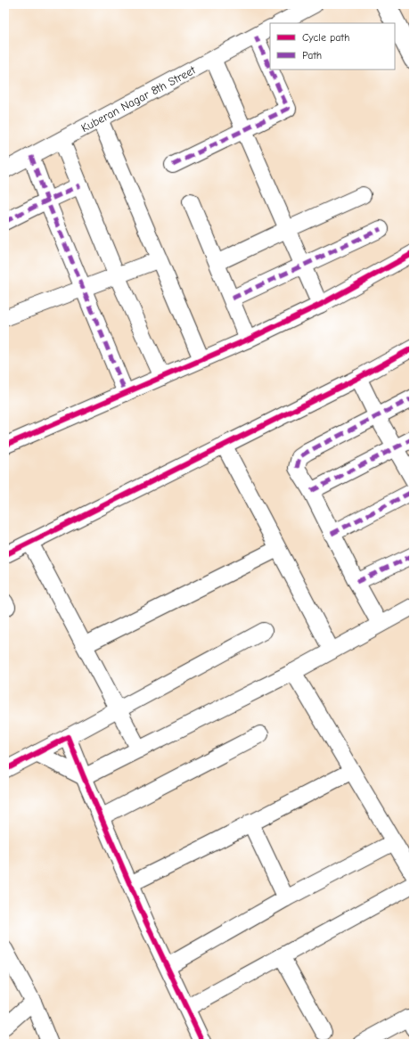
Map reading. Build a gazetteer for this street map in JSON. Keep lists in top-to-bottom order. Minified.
{"streets":{"street":["Kuberan Nagar 8th Street"]},"legend":["Cycle path","Path"]}
